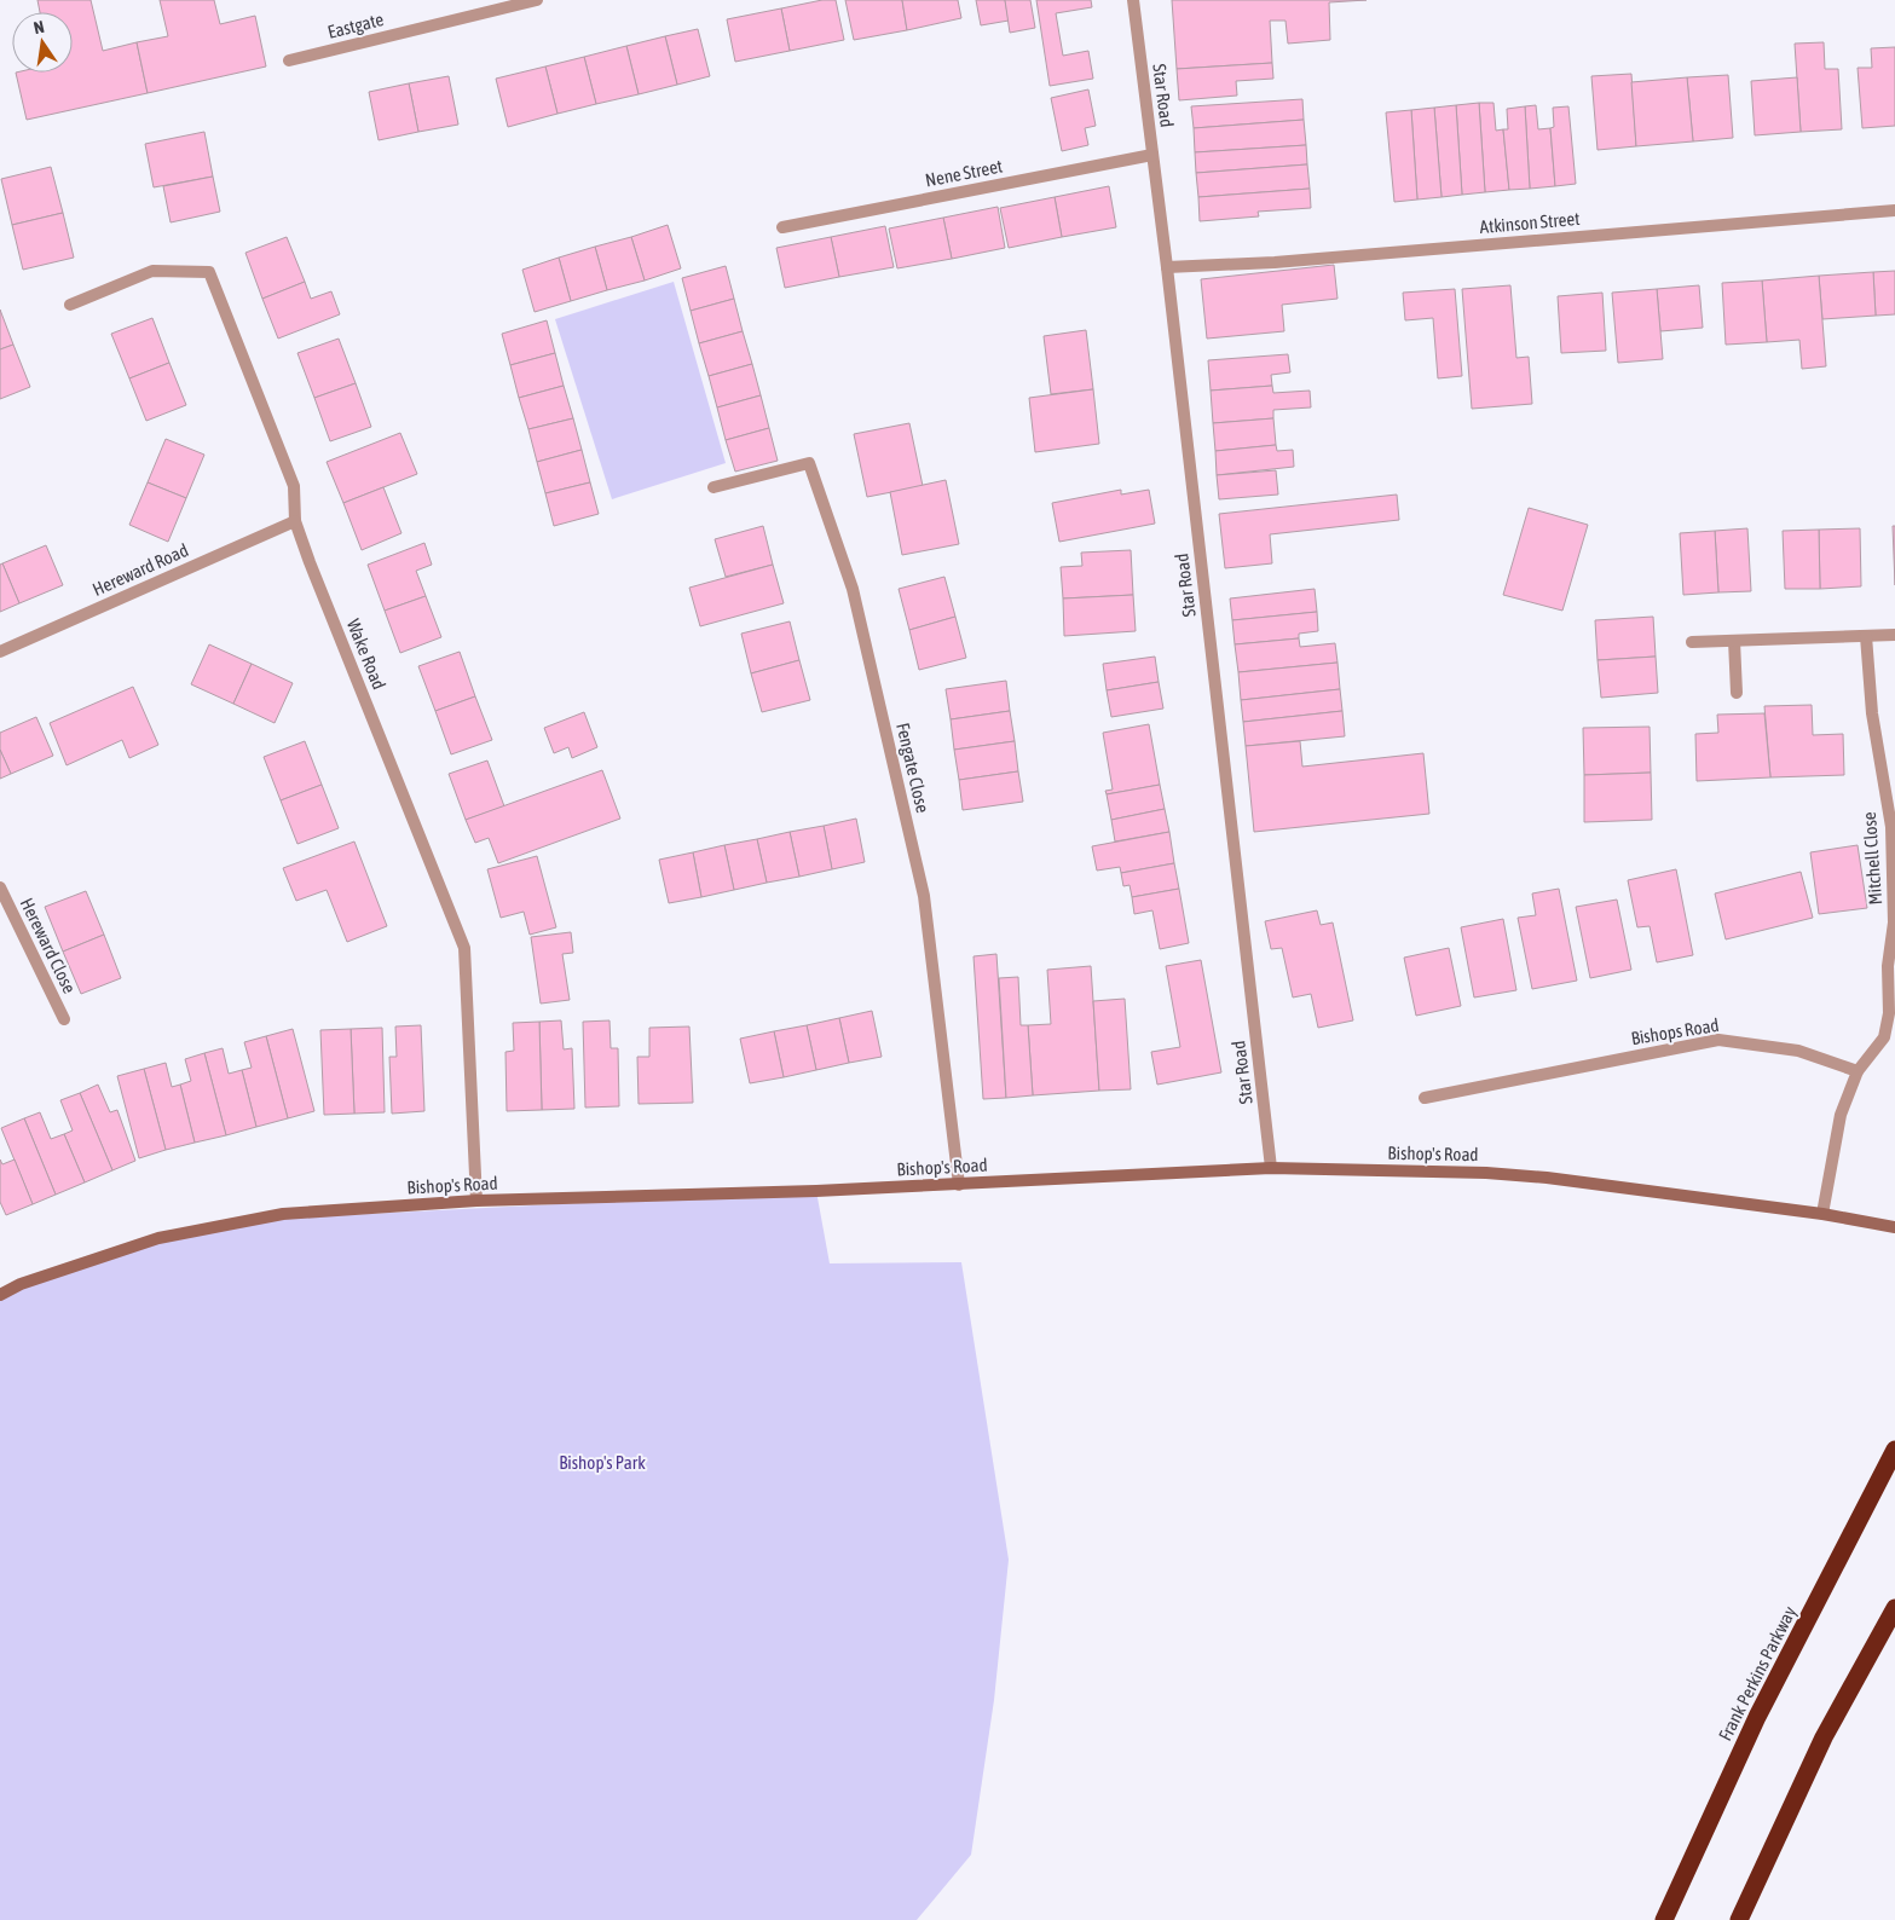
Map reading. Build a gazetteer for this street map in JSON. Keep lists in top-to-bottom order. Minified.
{"streets":{"highway":["Frank Perkins Parkway"],"street":["Eastgate","Star Road","Nene Street","Atkinson Street","Hereward Road","Wake Road","Fengate Close","Mitchell Close","Hereward Close","Bishops Road","Bishop's Road"]},"crossings":[["Star Road","Nene Street"],["Star Road","Atkinson Street"],["Star Road","Bishop's Road"],["Hereward Road","Wake Road"],["Wake Road","Bishop's Road"],["Fengate Close","Bishop's Road"],["Mitchell Close","Bishops Road"]],"parks":["Bishop's Park"],"north":"top"}
